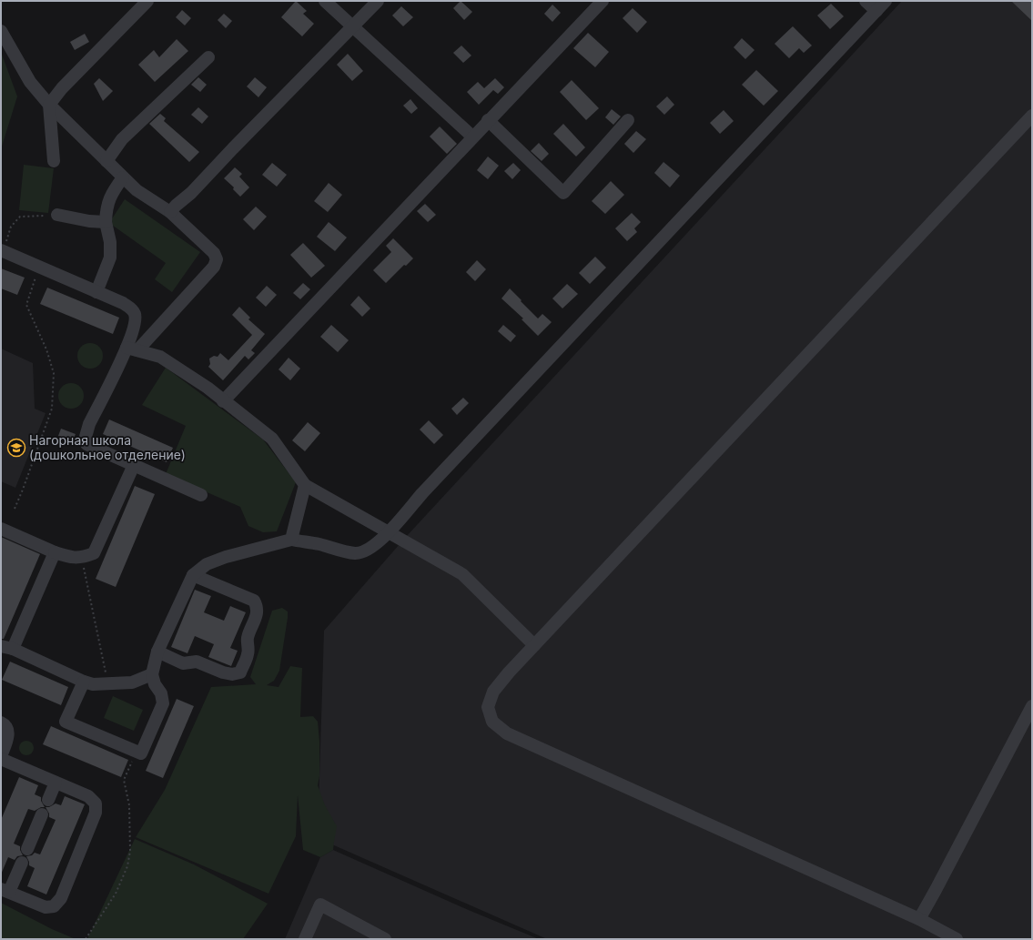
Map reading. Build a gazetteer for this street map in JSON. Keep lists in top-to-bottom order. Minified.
{"places":{"school or university":["Нагорная школа (дошкольное отделение)"]}}
